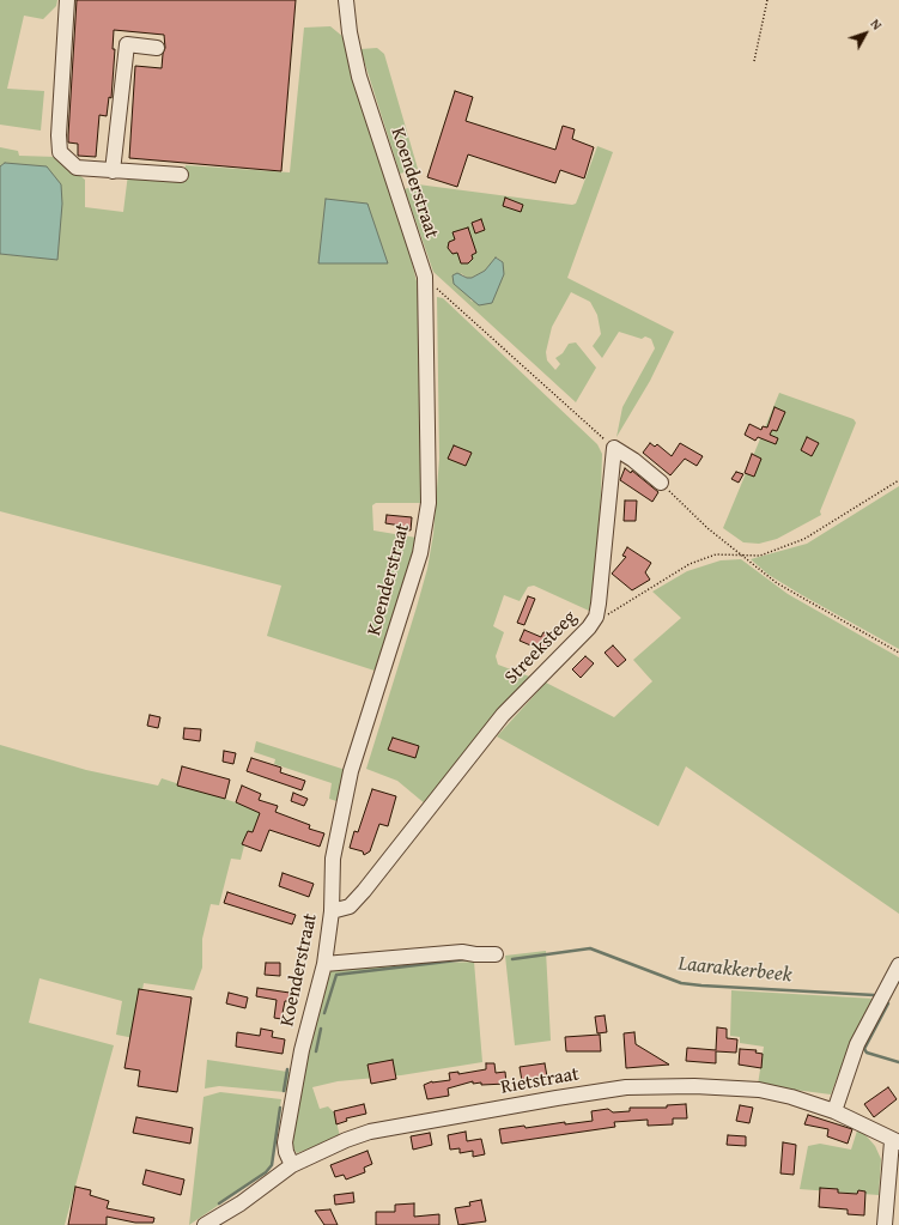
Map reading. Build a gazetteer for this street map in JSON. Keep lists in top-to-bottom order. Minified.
{"streets":{"street":["Koenderstraat","Streeksteeg","Rietstraat"]},"crossings":[["Koenderstraat","Streeksteeg"],["Koenderstraat","Rietstraat"]],"water":["Laarakkerbeek"],"north":"top right"}
